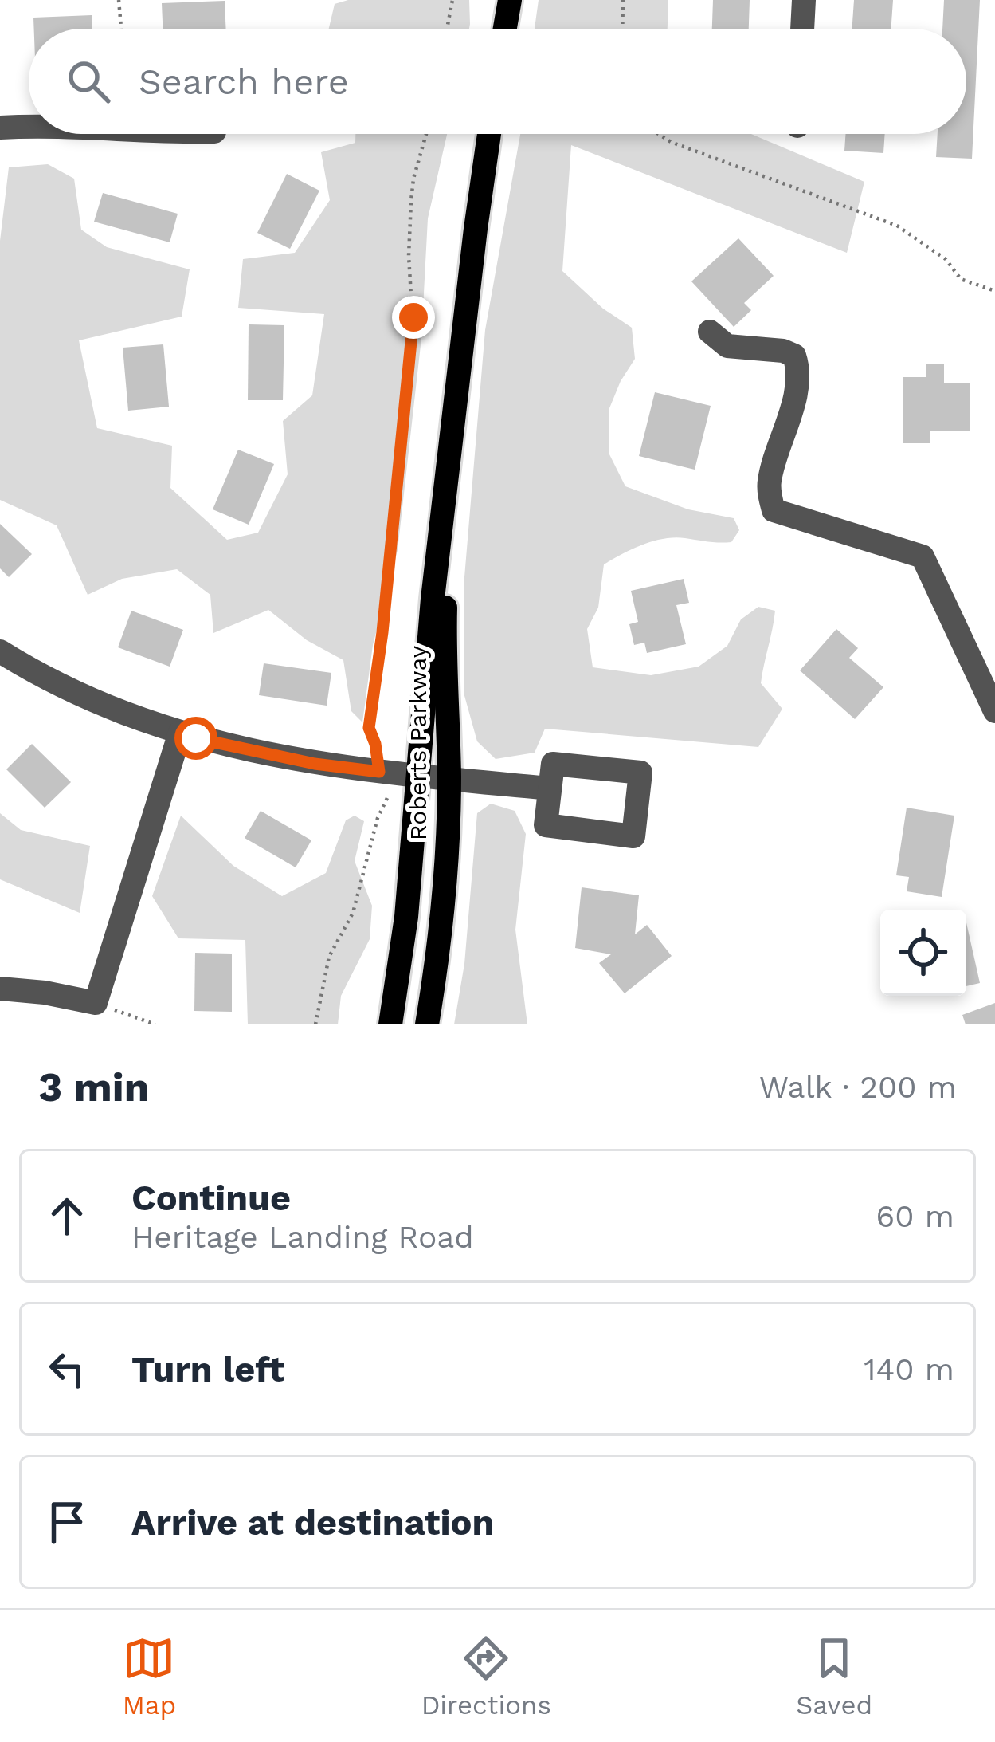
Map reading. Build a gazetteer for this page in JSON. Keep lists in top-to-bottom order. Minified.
{"streets":{"main road":["Roberts Parkway"]},"page":{"search":"Search here","heading":["3 min","Walk · 200 m"],"list":[["Continue","Heritage Landing Road","60 m"],["Turn left","140 m"],"Arrive at destination"],"nav":["Map","Directions","Saved"]}}
